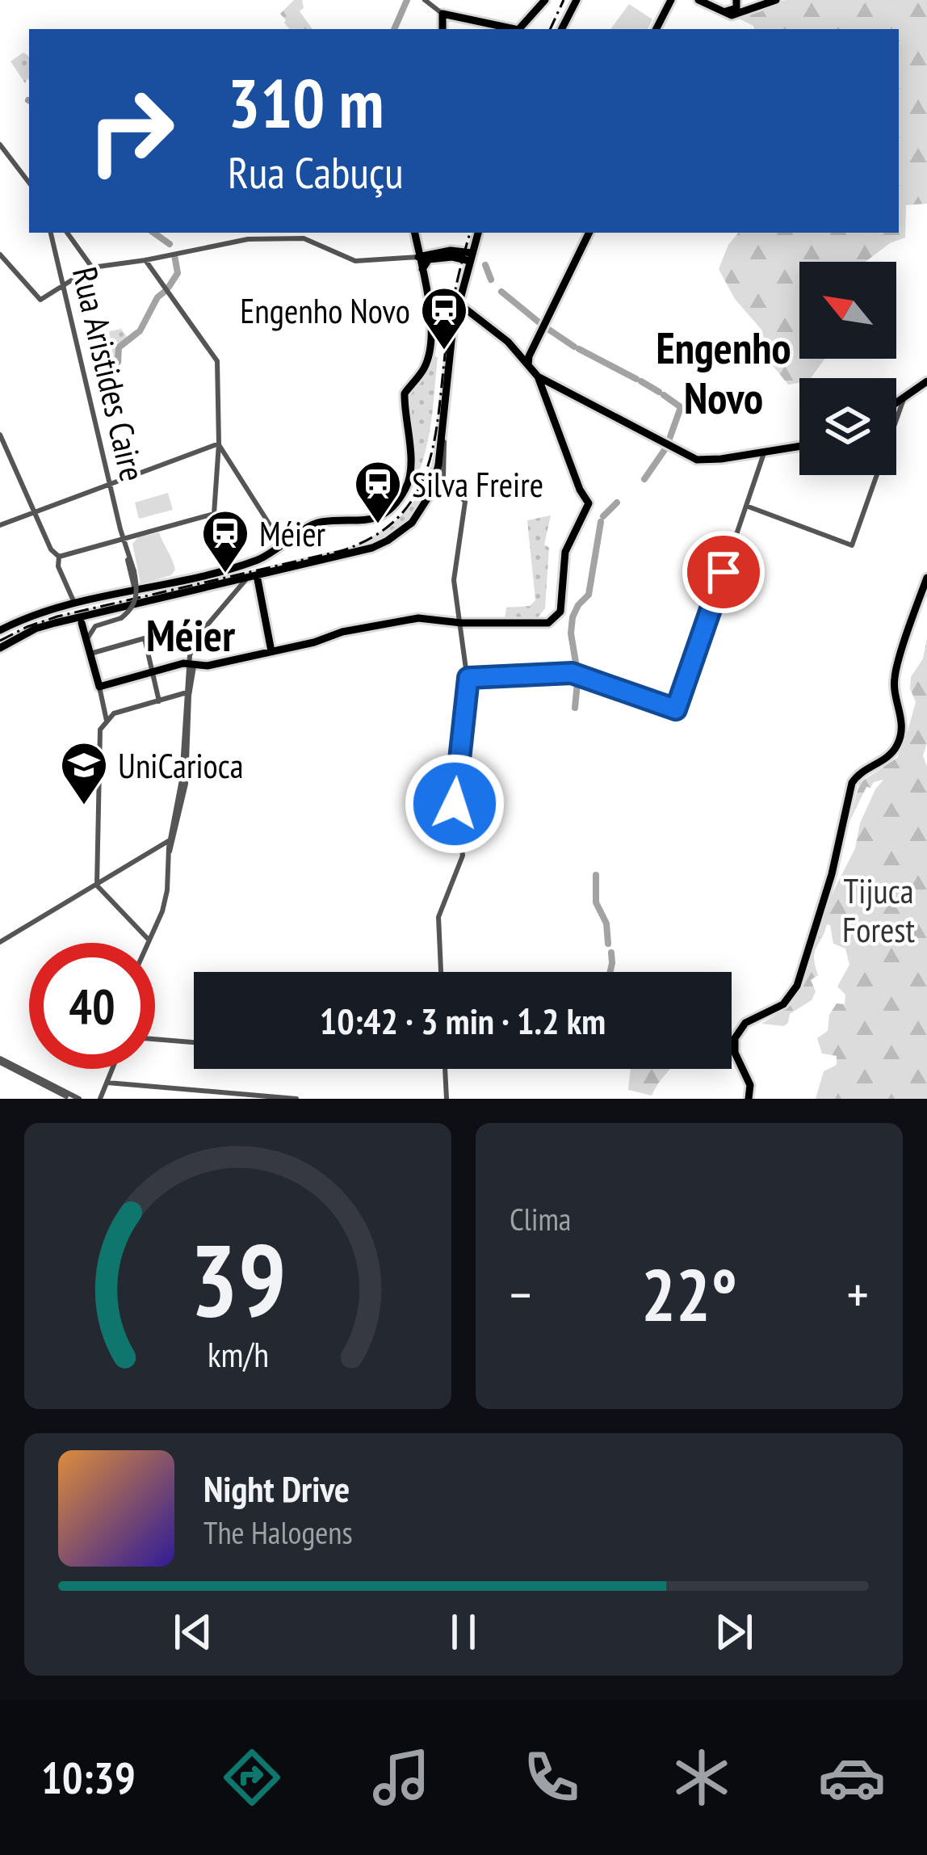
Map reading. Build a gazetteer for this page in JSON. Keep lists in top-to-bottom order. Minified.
{"streets":{"street":["Rua Aristides Caire"]},"districts":["Engenho Novo","Méier"],"parks":["Tijuca Forest"],"places":{"station":["Engenho Novo","Silva Freire","Méier"],"school or university":["UniCarioca"]},"north":"top left","page":{"turn":["310 m","Rua Cabuçu"],"limit":"40","trip":"10:42 · 3 min · 1.2 km","tile":"Clima","heat":["−","22°","+"],"song":["Night Drive","The Halogens"],"tabs":"10:39","gauge":["39","km/h"]}}
